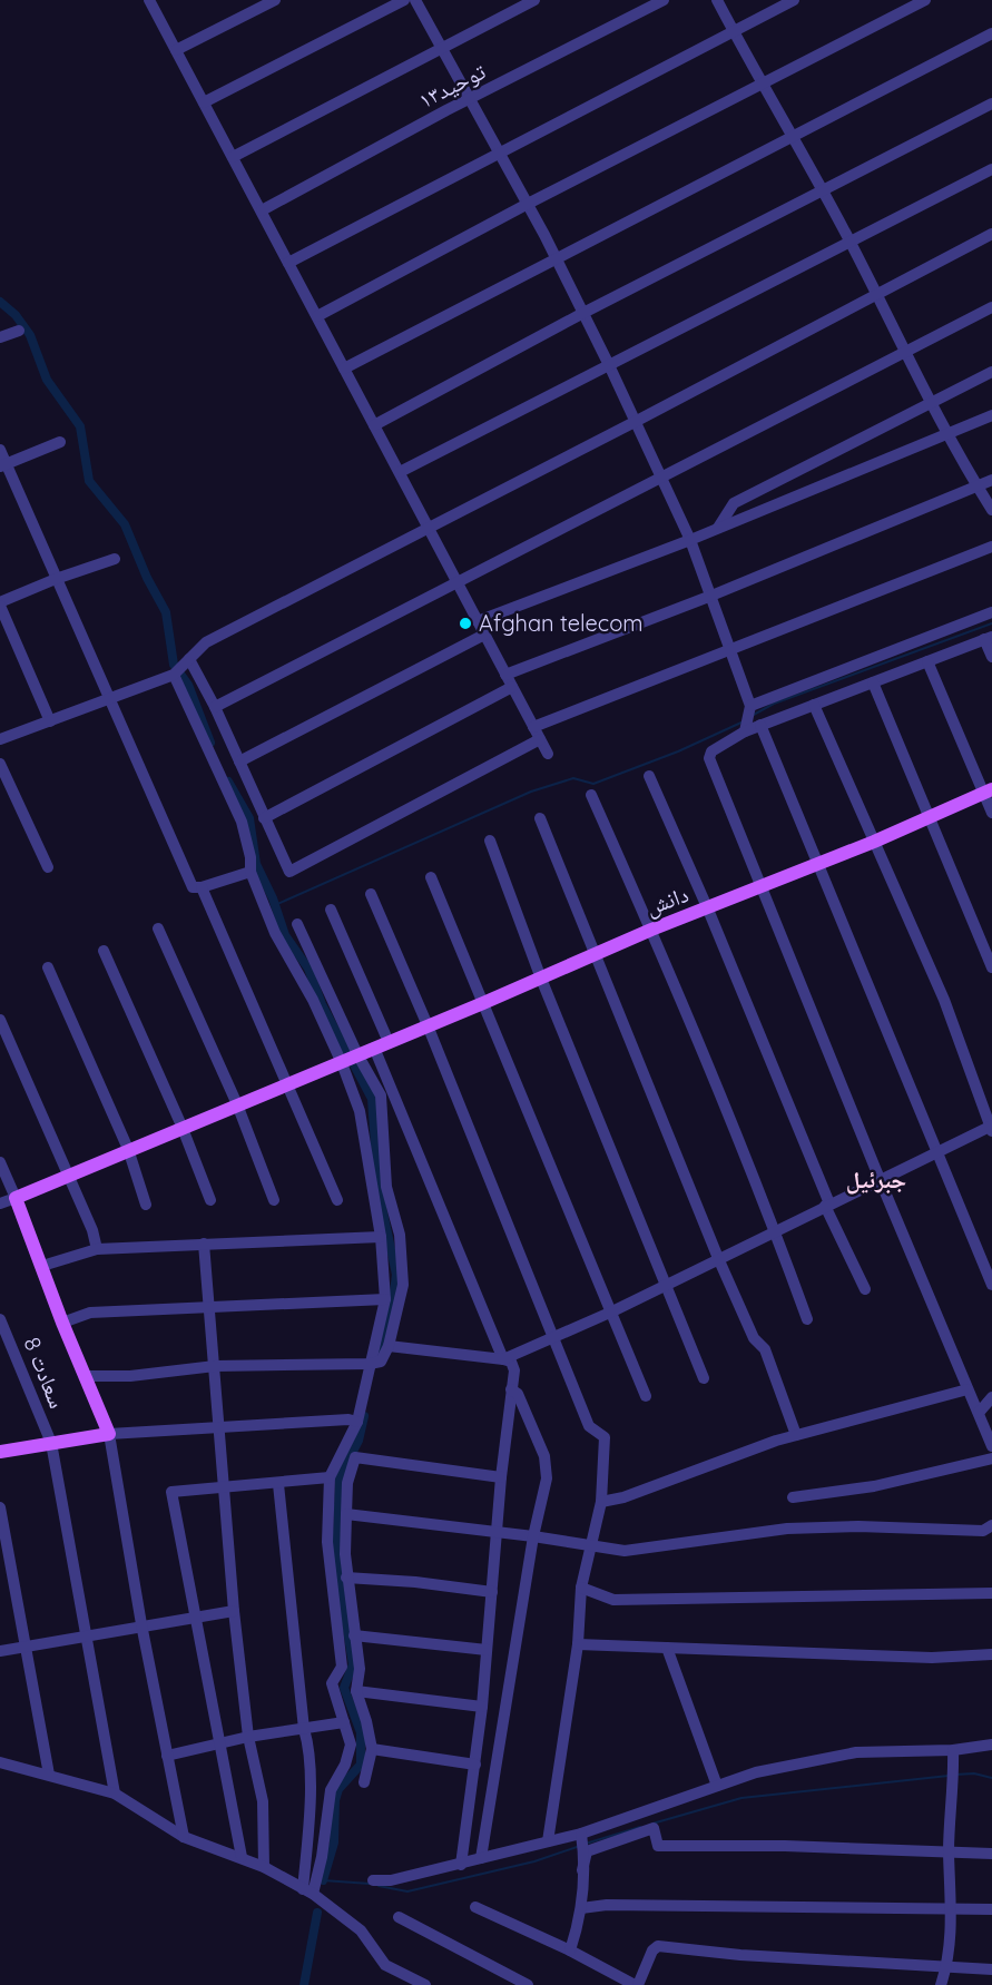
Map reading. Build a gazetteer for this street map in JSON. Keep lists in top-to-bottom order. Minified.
{"streets":{"main road":["دانش"],"street":["توحید۱۳","سعادت 8"]},"districts":["جبرئیل"],"places":["Afghan telecom"]}
